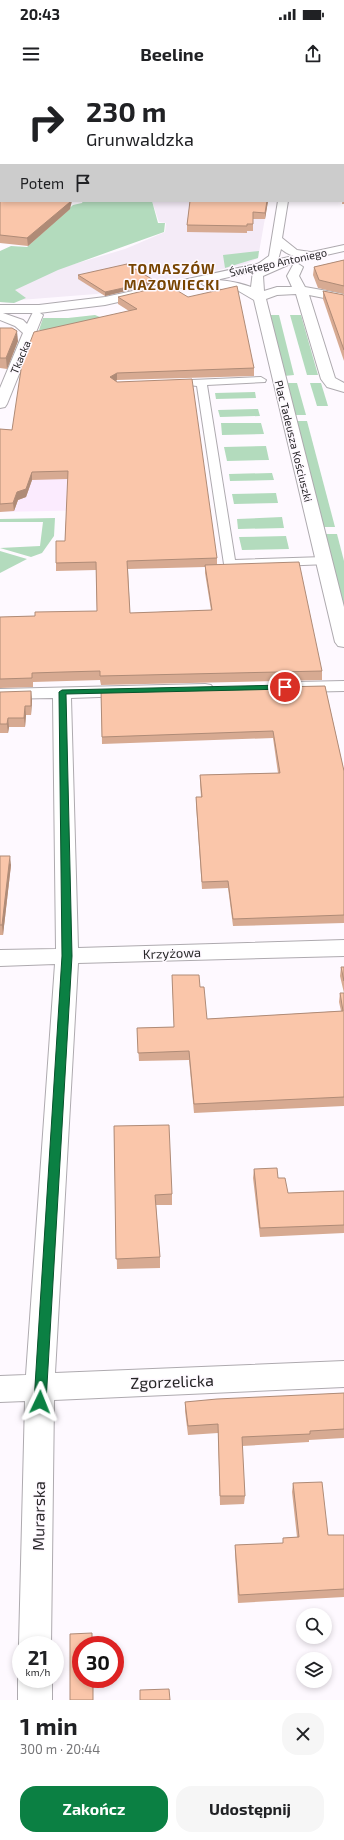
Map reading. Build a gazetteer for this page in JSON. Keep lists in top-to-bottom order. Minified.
{"streets":{"street":["Świętego Antoniego","Tkacka","Plac Tadeusza Kościuszki","Krzyżowa","Zgorzelicka","Murarska"]},"crossings":[["Świętego Antoniego","Tkacka"],["Świętego Antoniego","Plac Tadeusza Kościuszki"],["Krzyżowa","Murarska"],["Zgorzelicka","Murarska"]],"districts":["TOMASZÓW MAZOWIECKI"],"page":{"status":"20:43","header":"Beeline","turn":["230 m","Grunwaldzka"],"then":"Potem","speed":"21 km/h","limit":"30","heading":["1 min","300 m · 20:44"],"buttons":["Zakończ","Udostępnij"]}}
